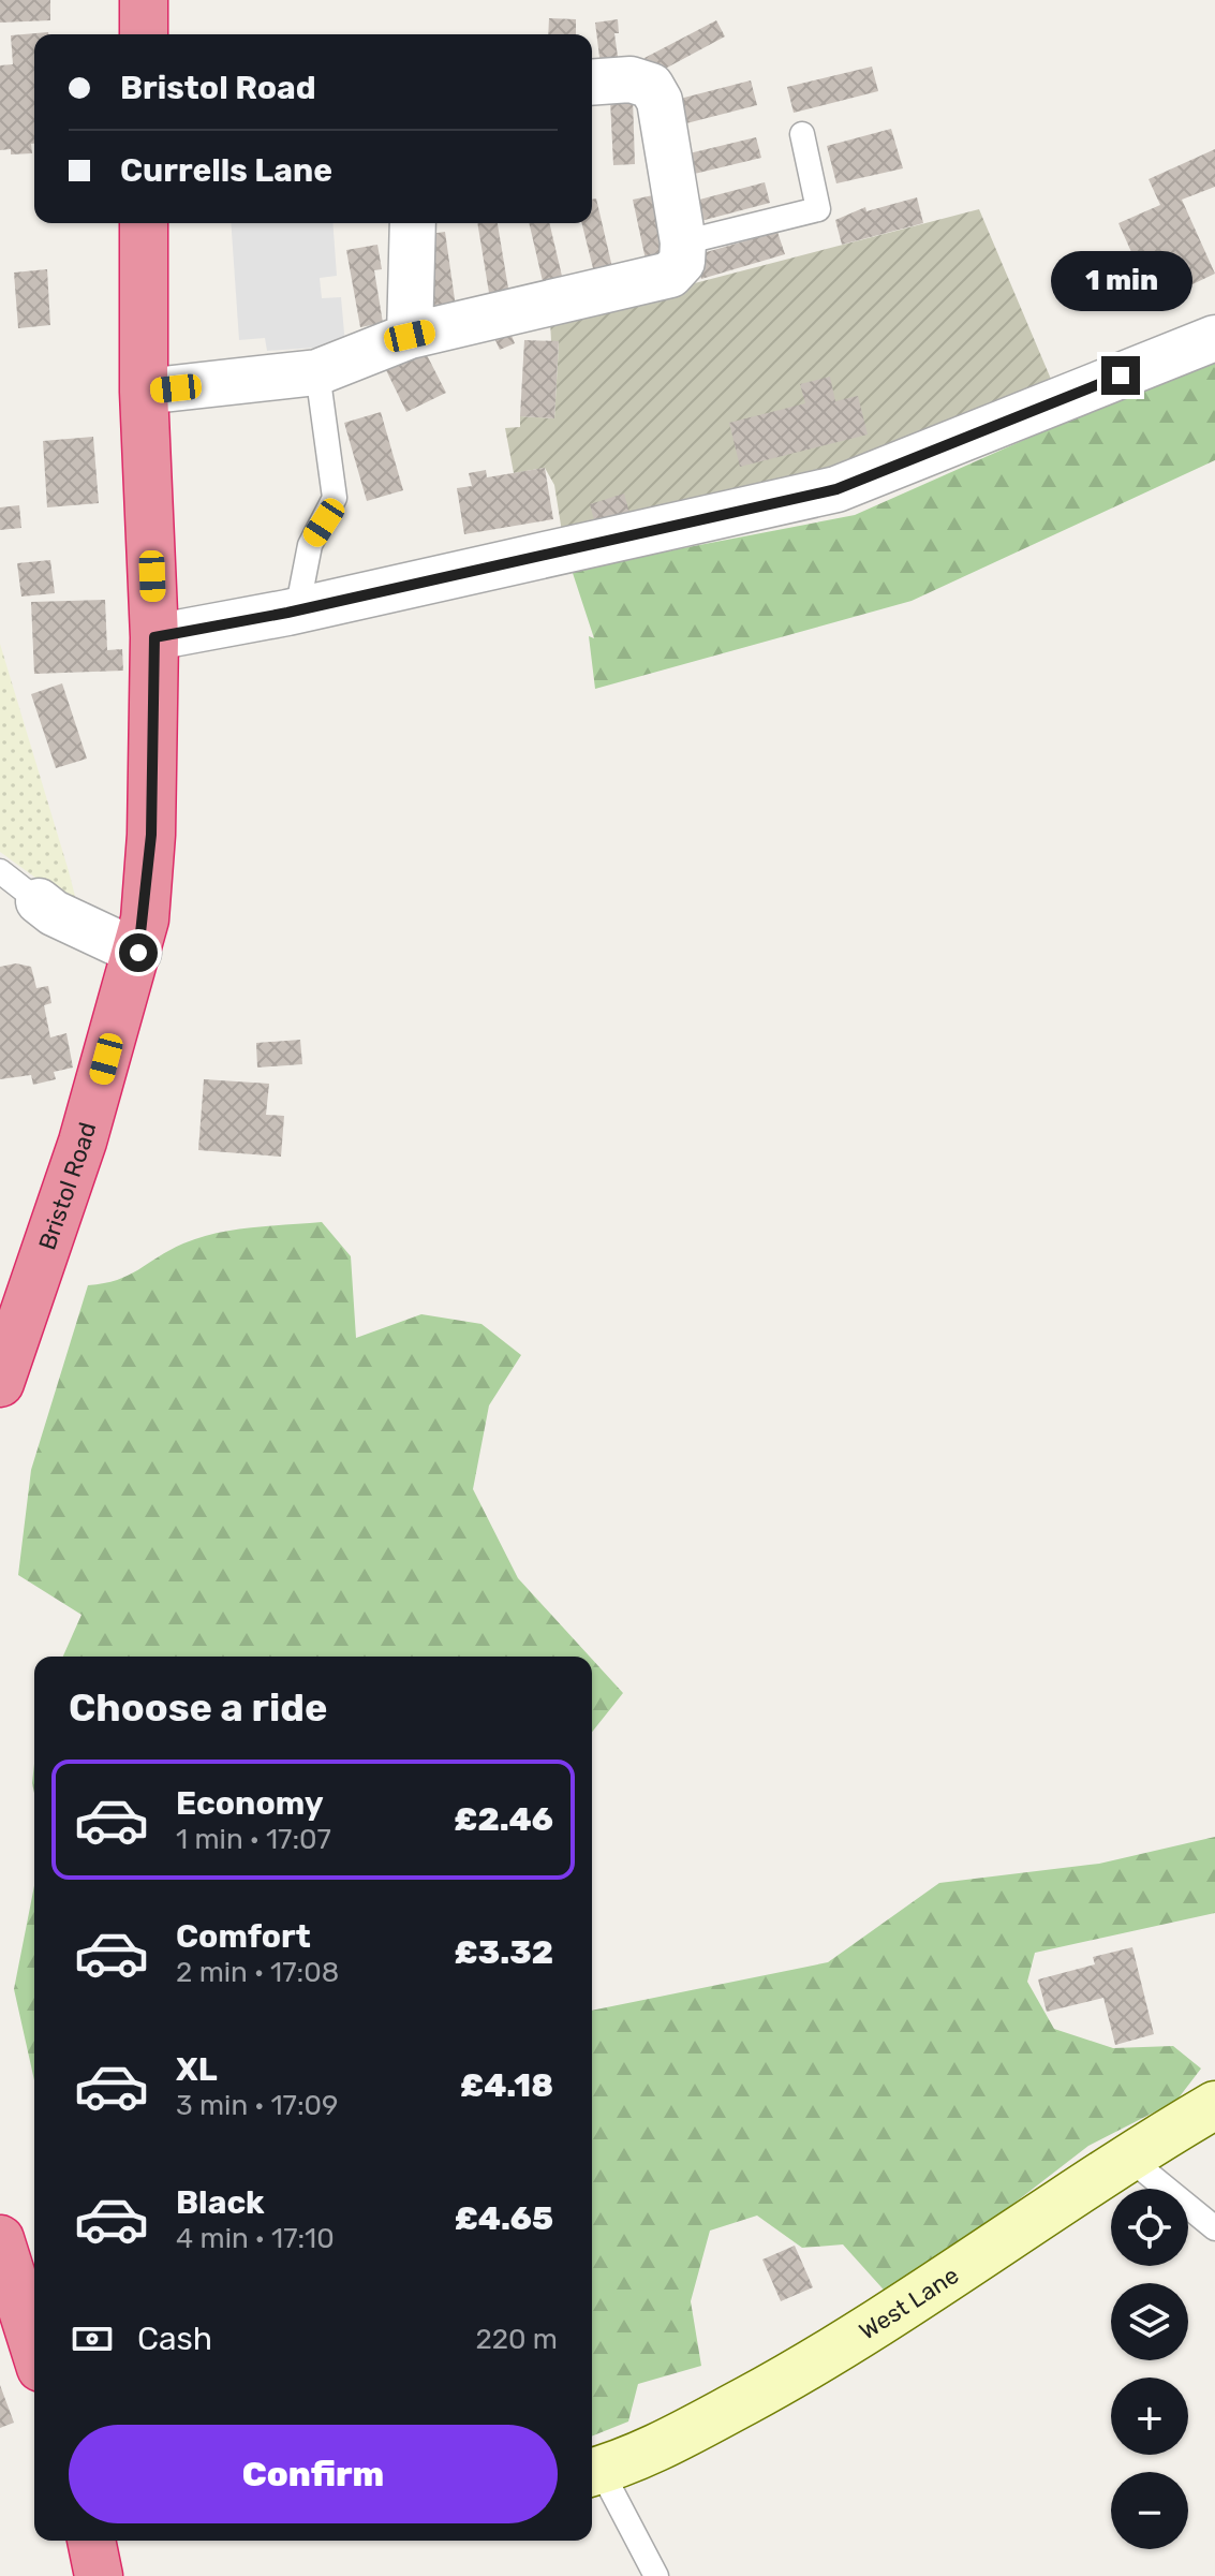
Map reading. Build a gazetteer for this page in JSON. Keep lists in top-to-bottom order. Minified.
{"streets":{"highway":["Bristol Road"],"street":["West Lane"]},"page":{"banner":["Bristol Road","Currells Lane"],"bubble":"1 min","heading":"Choose a ride","list":[{"name":"Economy","note":"1 min · 17:07","value":"£2.46"},{"name":"Comfort","note":"2 min · 17:08","value":"£3.32"},{"name":"XL","note":"3 min · 17:09","value":"£4.18"},{"name":"Black","note":"4 min · 17:10","value":"£4.65"}],"map_buttons":["+","−"],"pay":["Cash","220 m"],"buttons":"Confirm"}}
